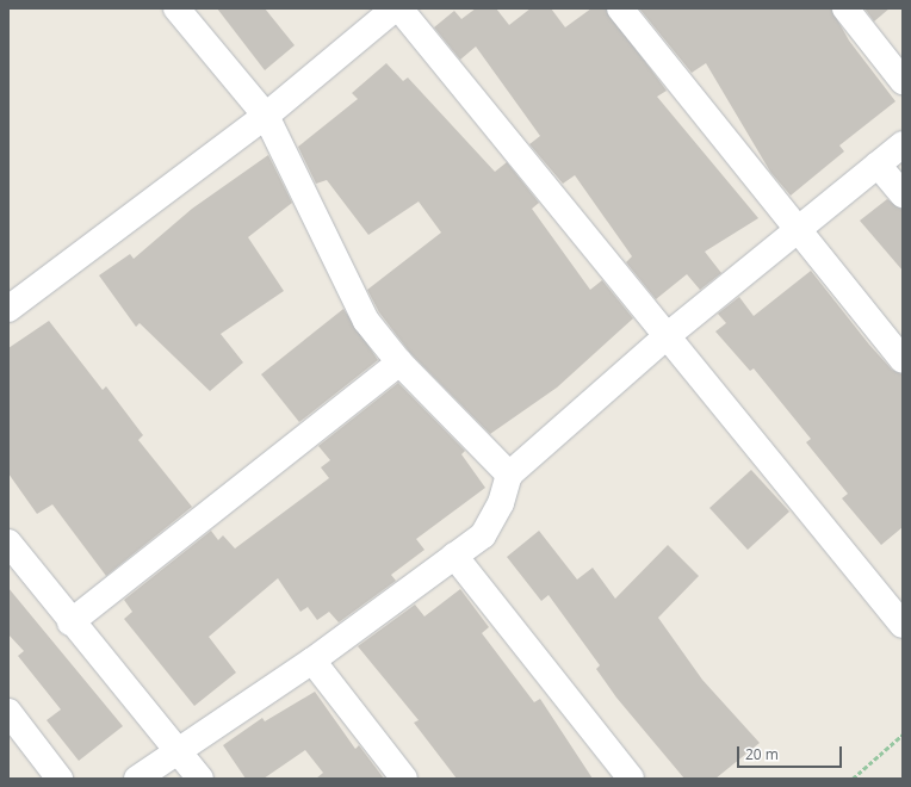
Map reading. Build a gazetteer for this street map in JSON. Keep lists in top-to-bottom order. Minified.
{"scale_bar":"20 m"}
